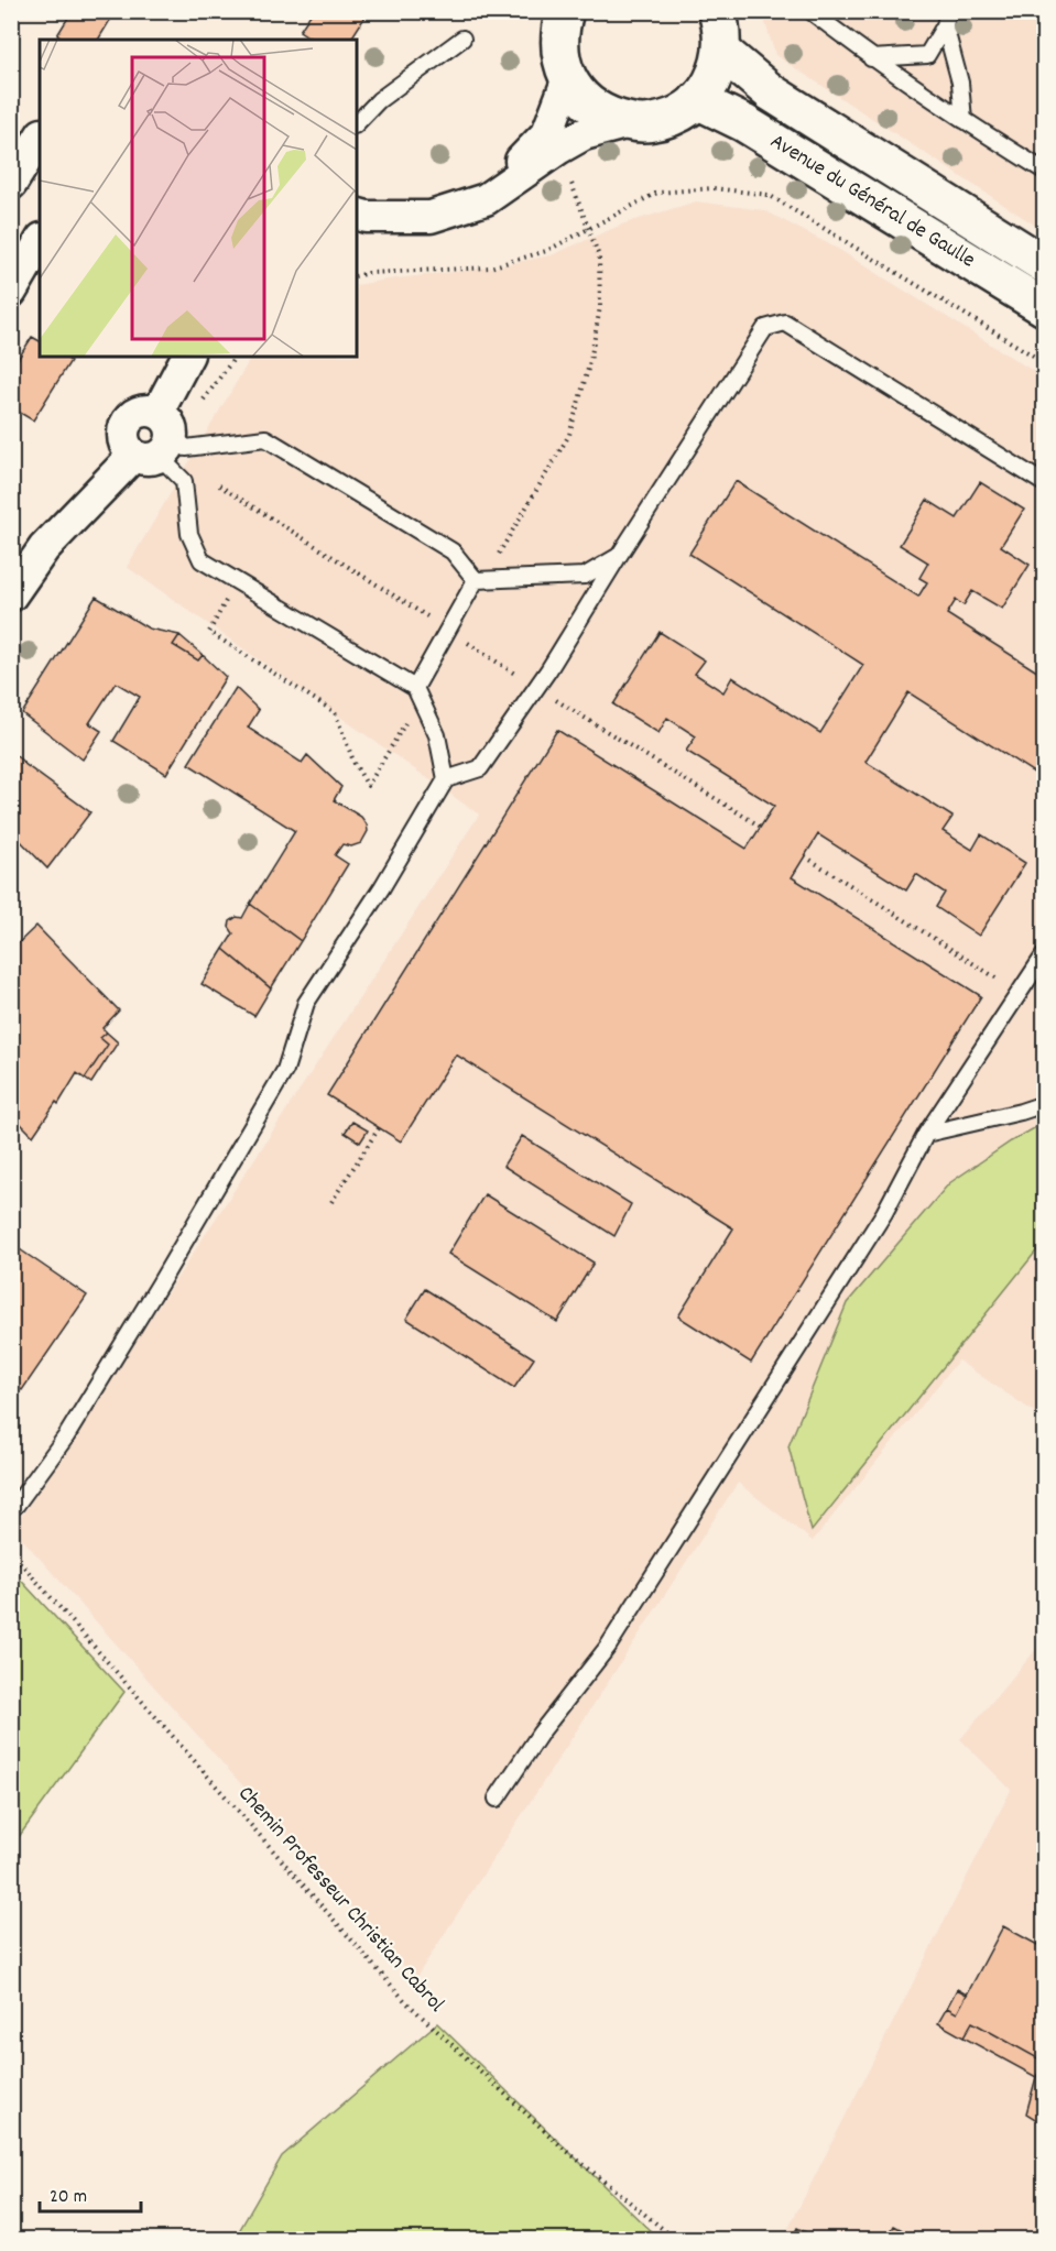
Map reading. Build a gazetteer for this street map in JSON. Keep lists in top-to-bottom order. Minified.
{"streets":{"main road":["Avenue du Général de Gaulle"],"path":["Chemin Professeur Christian Cabrol"]},"scale_bar":"20 m"}
